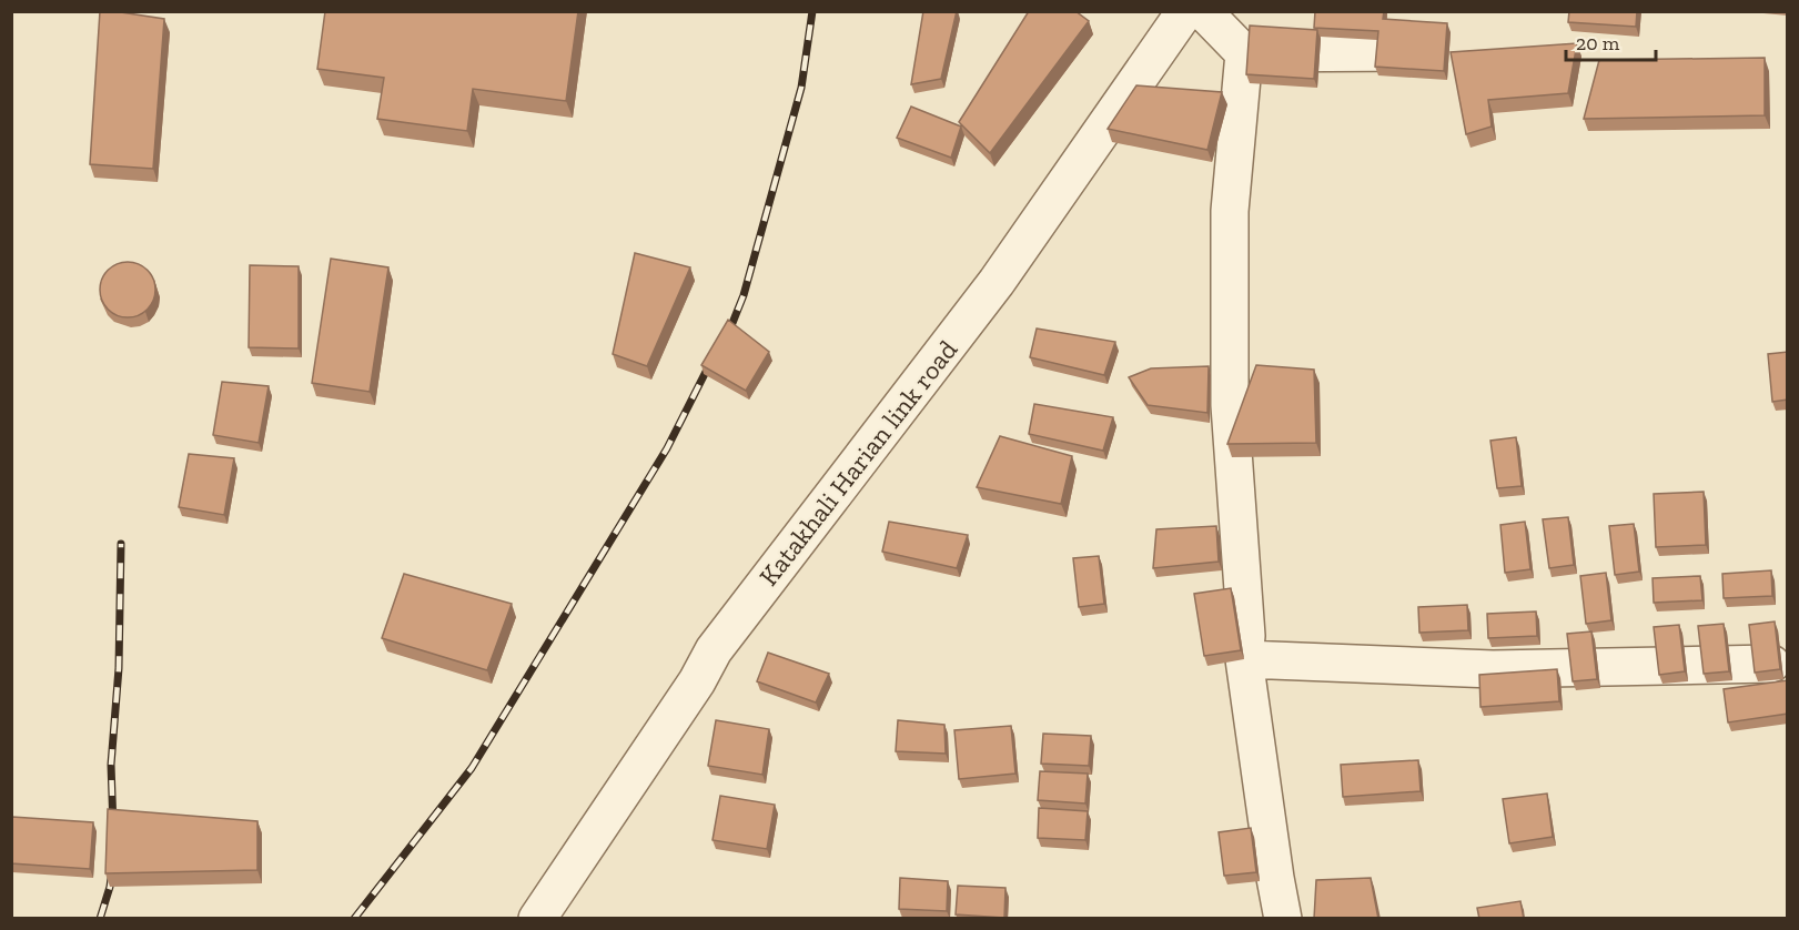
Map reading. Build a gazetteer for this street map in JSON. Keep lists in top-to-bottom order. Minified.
{"streets":{"street":["Katakhali Harian link road"]},"scale_bar":"20 m"}
